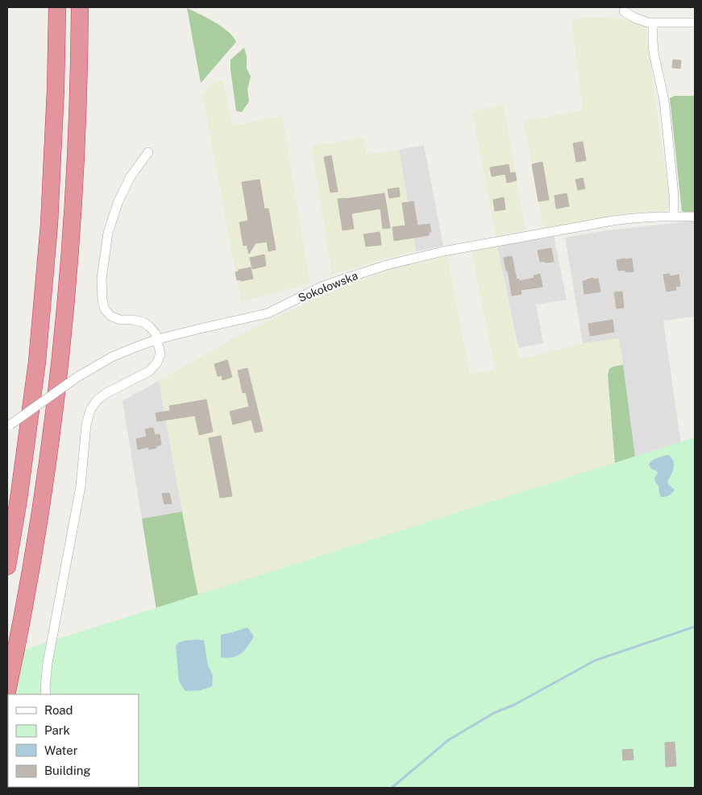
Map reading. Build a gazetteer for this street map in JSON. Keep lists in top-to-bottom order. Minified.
{"streets":{"street":["Sokołowska"]},"legend":["Road","Park","Water","Building"]}
